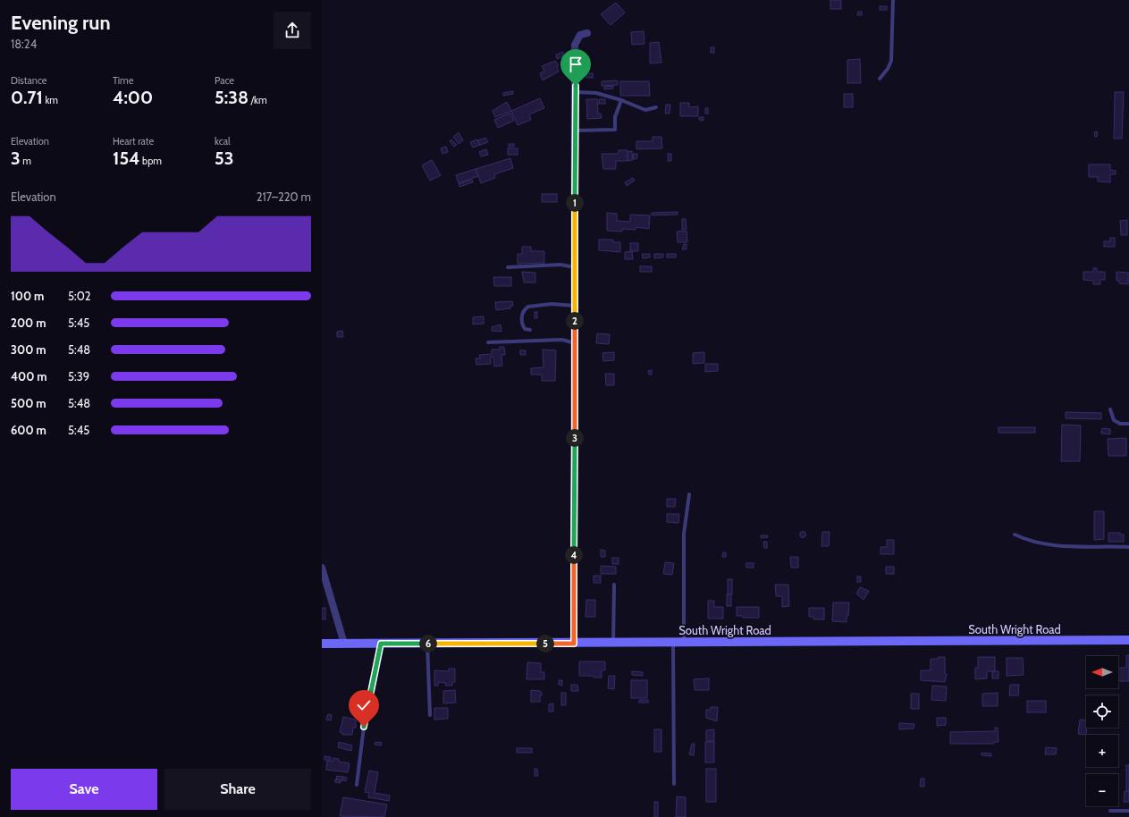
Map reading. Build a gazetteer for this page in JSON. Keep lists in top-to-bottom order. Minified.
{"streets":{"main road":["South Wright Road"]},"north":"left","page":{"heading":["Evening run","18:24"],"stats":[["Distance","0.71 km"],["Time","4:00"],["Pace","5:38 /km"],["Elevation","3 m"],["Heart rate","154 bpm"],["kcal","53"]],"chart":["Elevation","217–220 m"],"pins":["1","2","3","4","5","6"],"list":[{"name":"100 m","note":"5:02"},{"name":"200 m","note":"5:45"},{"name":"300 m","note":"5:48"},{"name":"400 m","note":"5:39"},{"name":"500 m","note":"5:48"},{"name":"600 m","note":"5:45"}],"map_buttons":["+","−"],"buttons":["Save","Share"]}}
